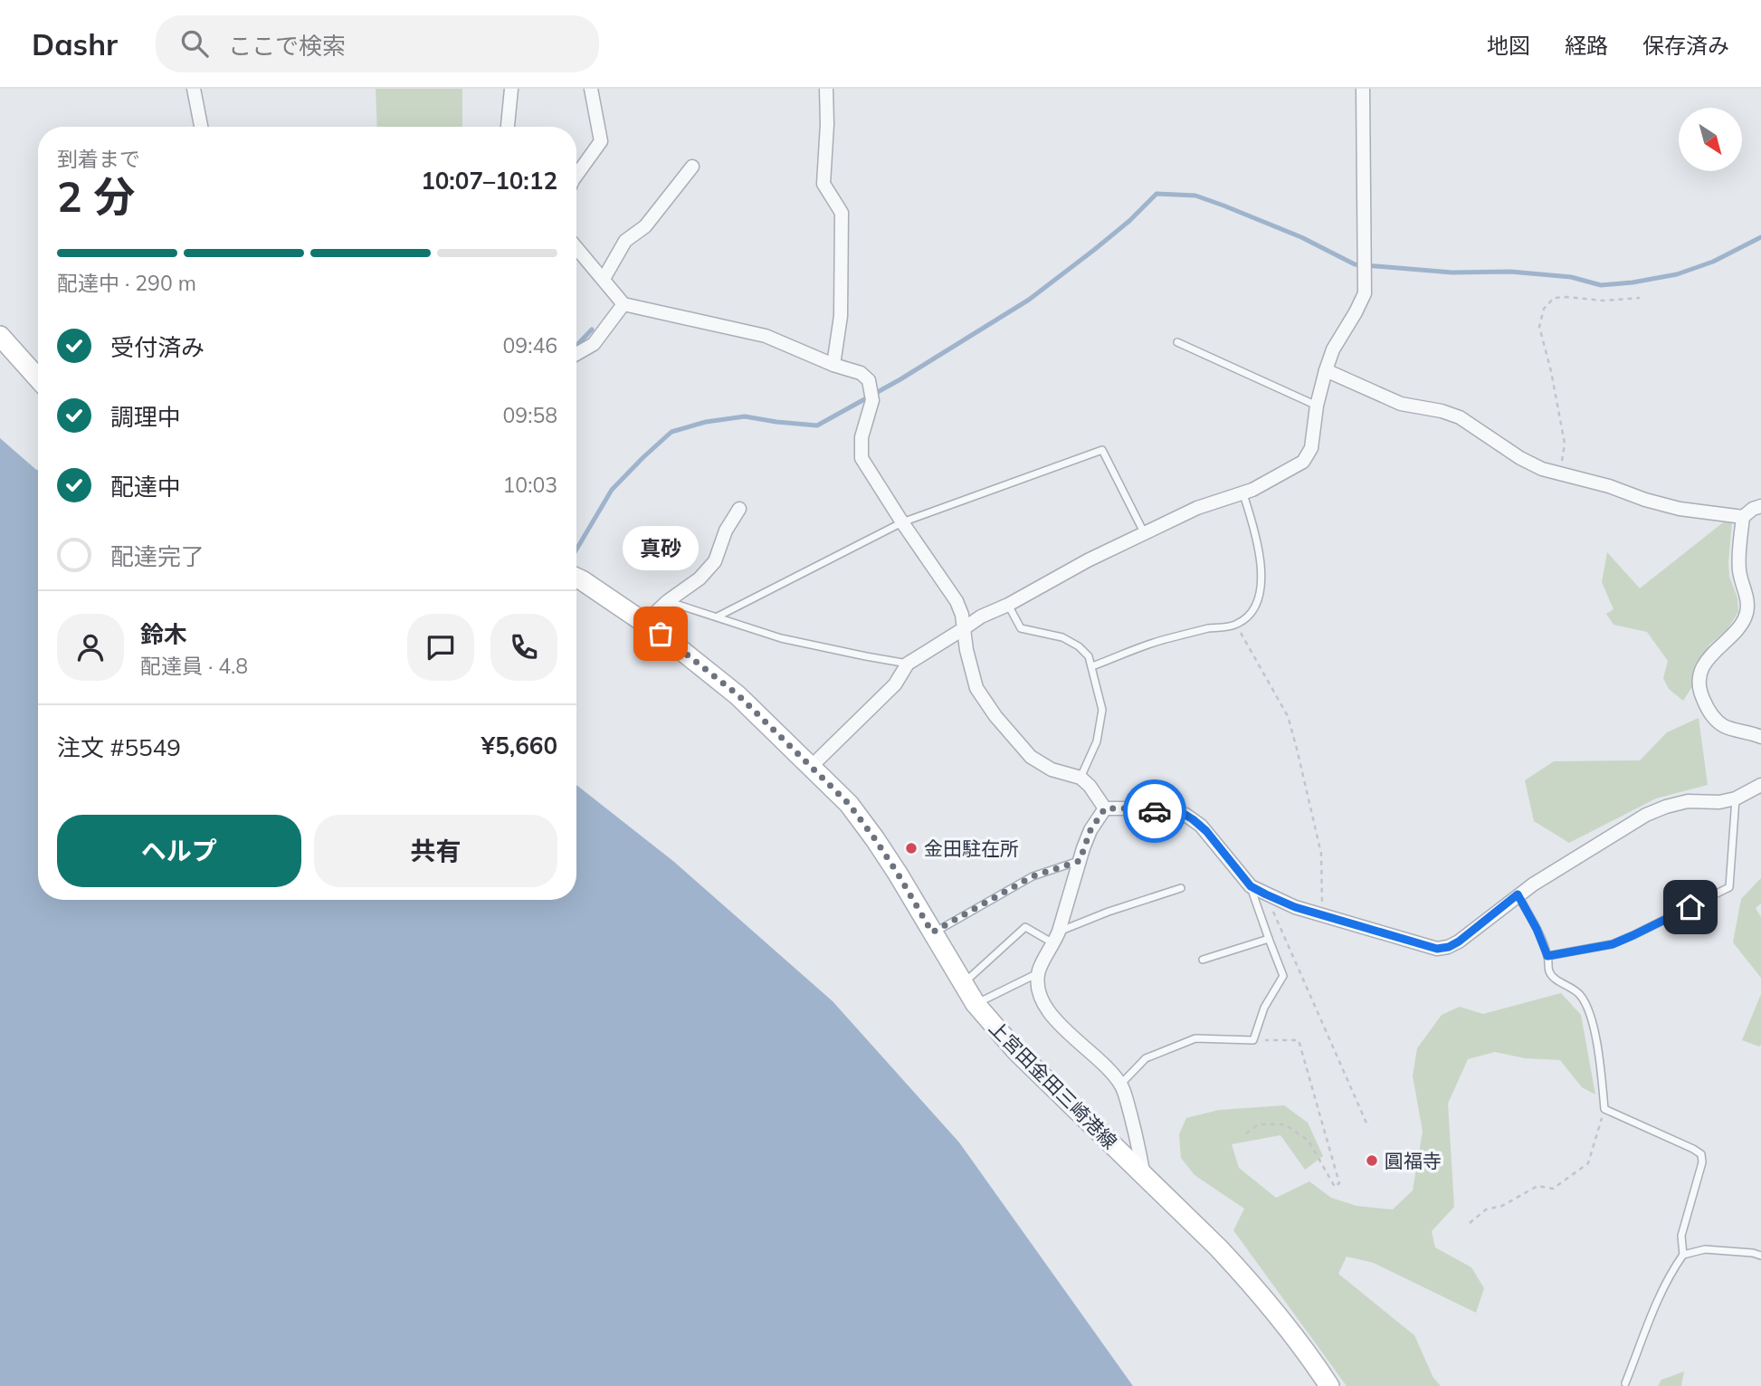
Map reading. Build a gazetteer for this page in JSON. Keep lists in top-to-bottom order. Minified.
{"streets":{"main road":["上宮田金田三崎港線"]},"places":["真砂","金田駐在所","圓福寺"],"north":"bottom right","page":{"header":"Dashr","search":"ここで検索","nav":["地図","経路","保存済み"],"heading":["2 分","到着まで","10:07–10:12"],"panel":["鈴木","配達員 · 4.8","注文 #5549","¥5,660"],"bar":"配達中 · 290 m","list":[["受付済み","09:46"],["調理中","09:58"],["配達中","10:03"],"配達完了"],"bubble":"真砂","buttons":["ヘルプ","共有"]}}
